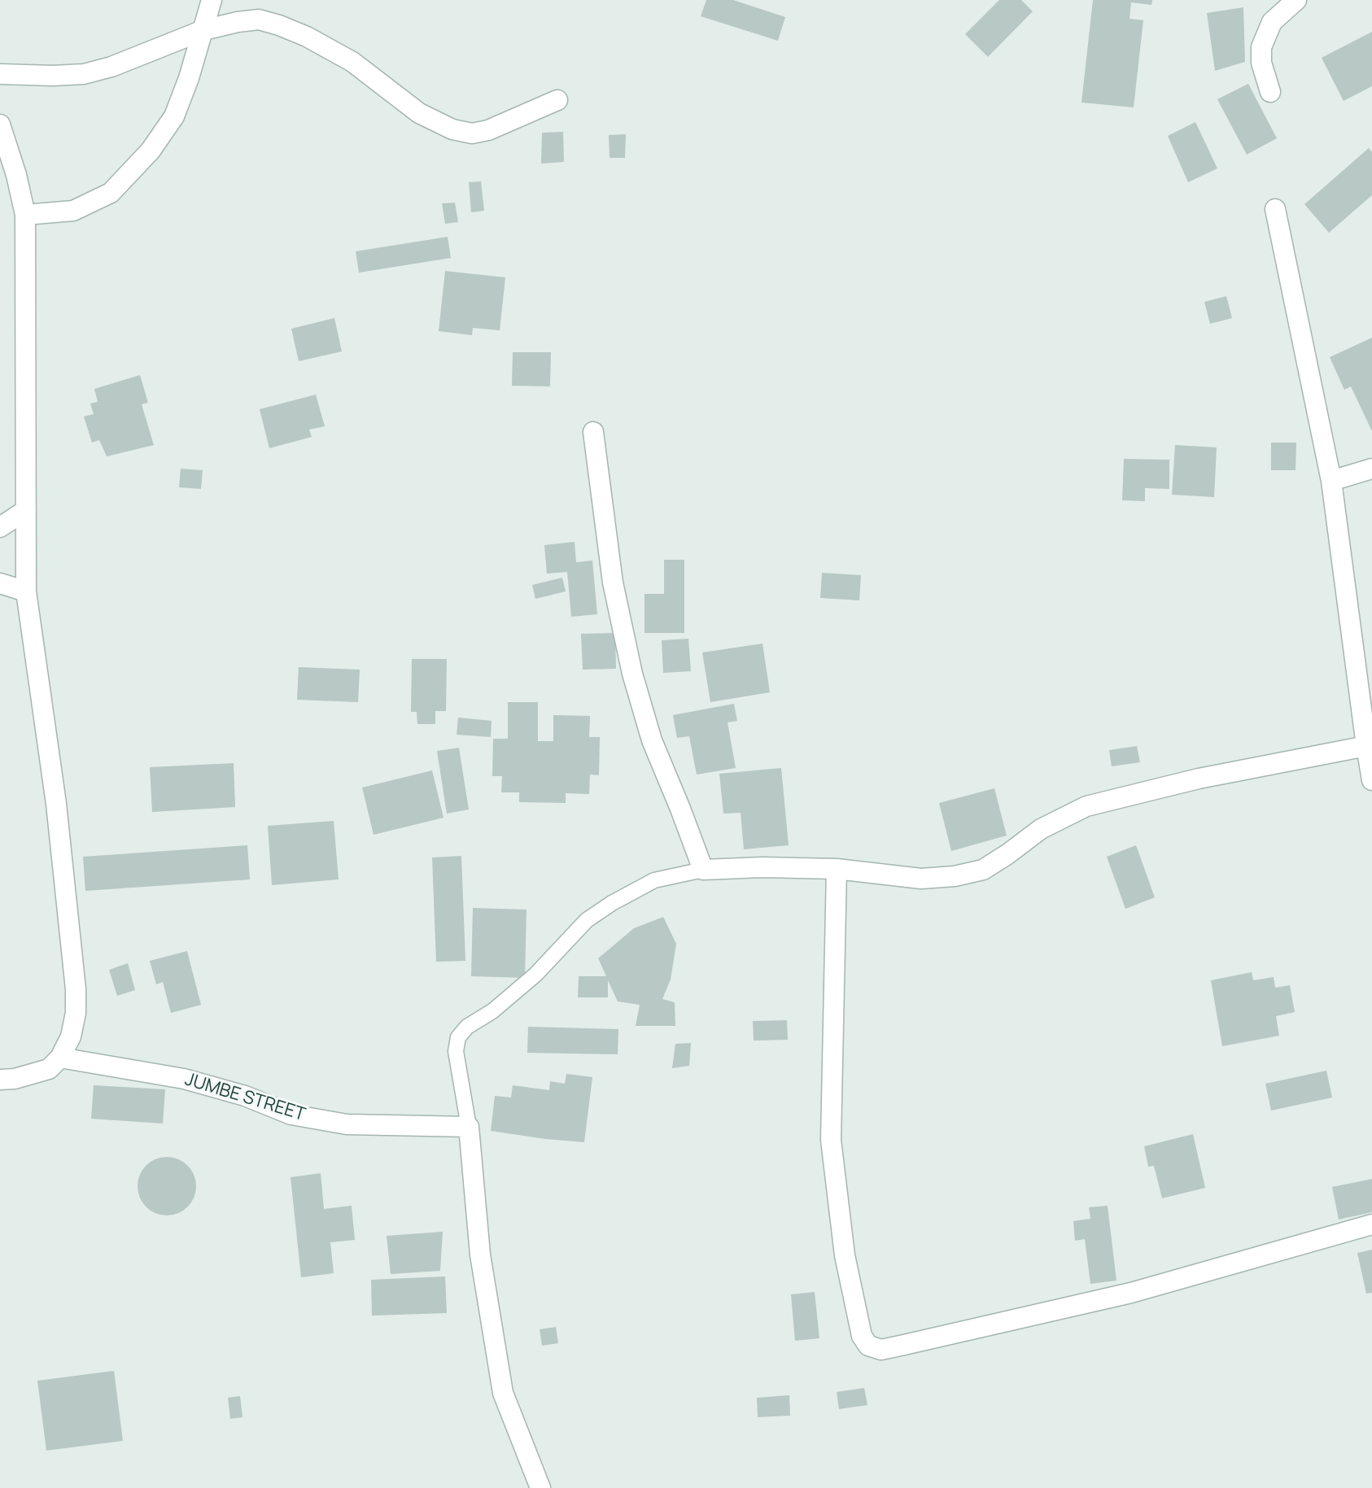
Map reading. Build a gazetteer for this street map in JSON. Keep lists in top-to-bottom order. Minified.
{"streets":{"street":["JUMBE STREET"]}}
